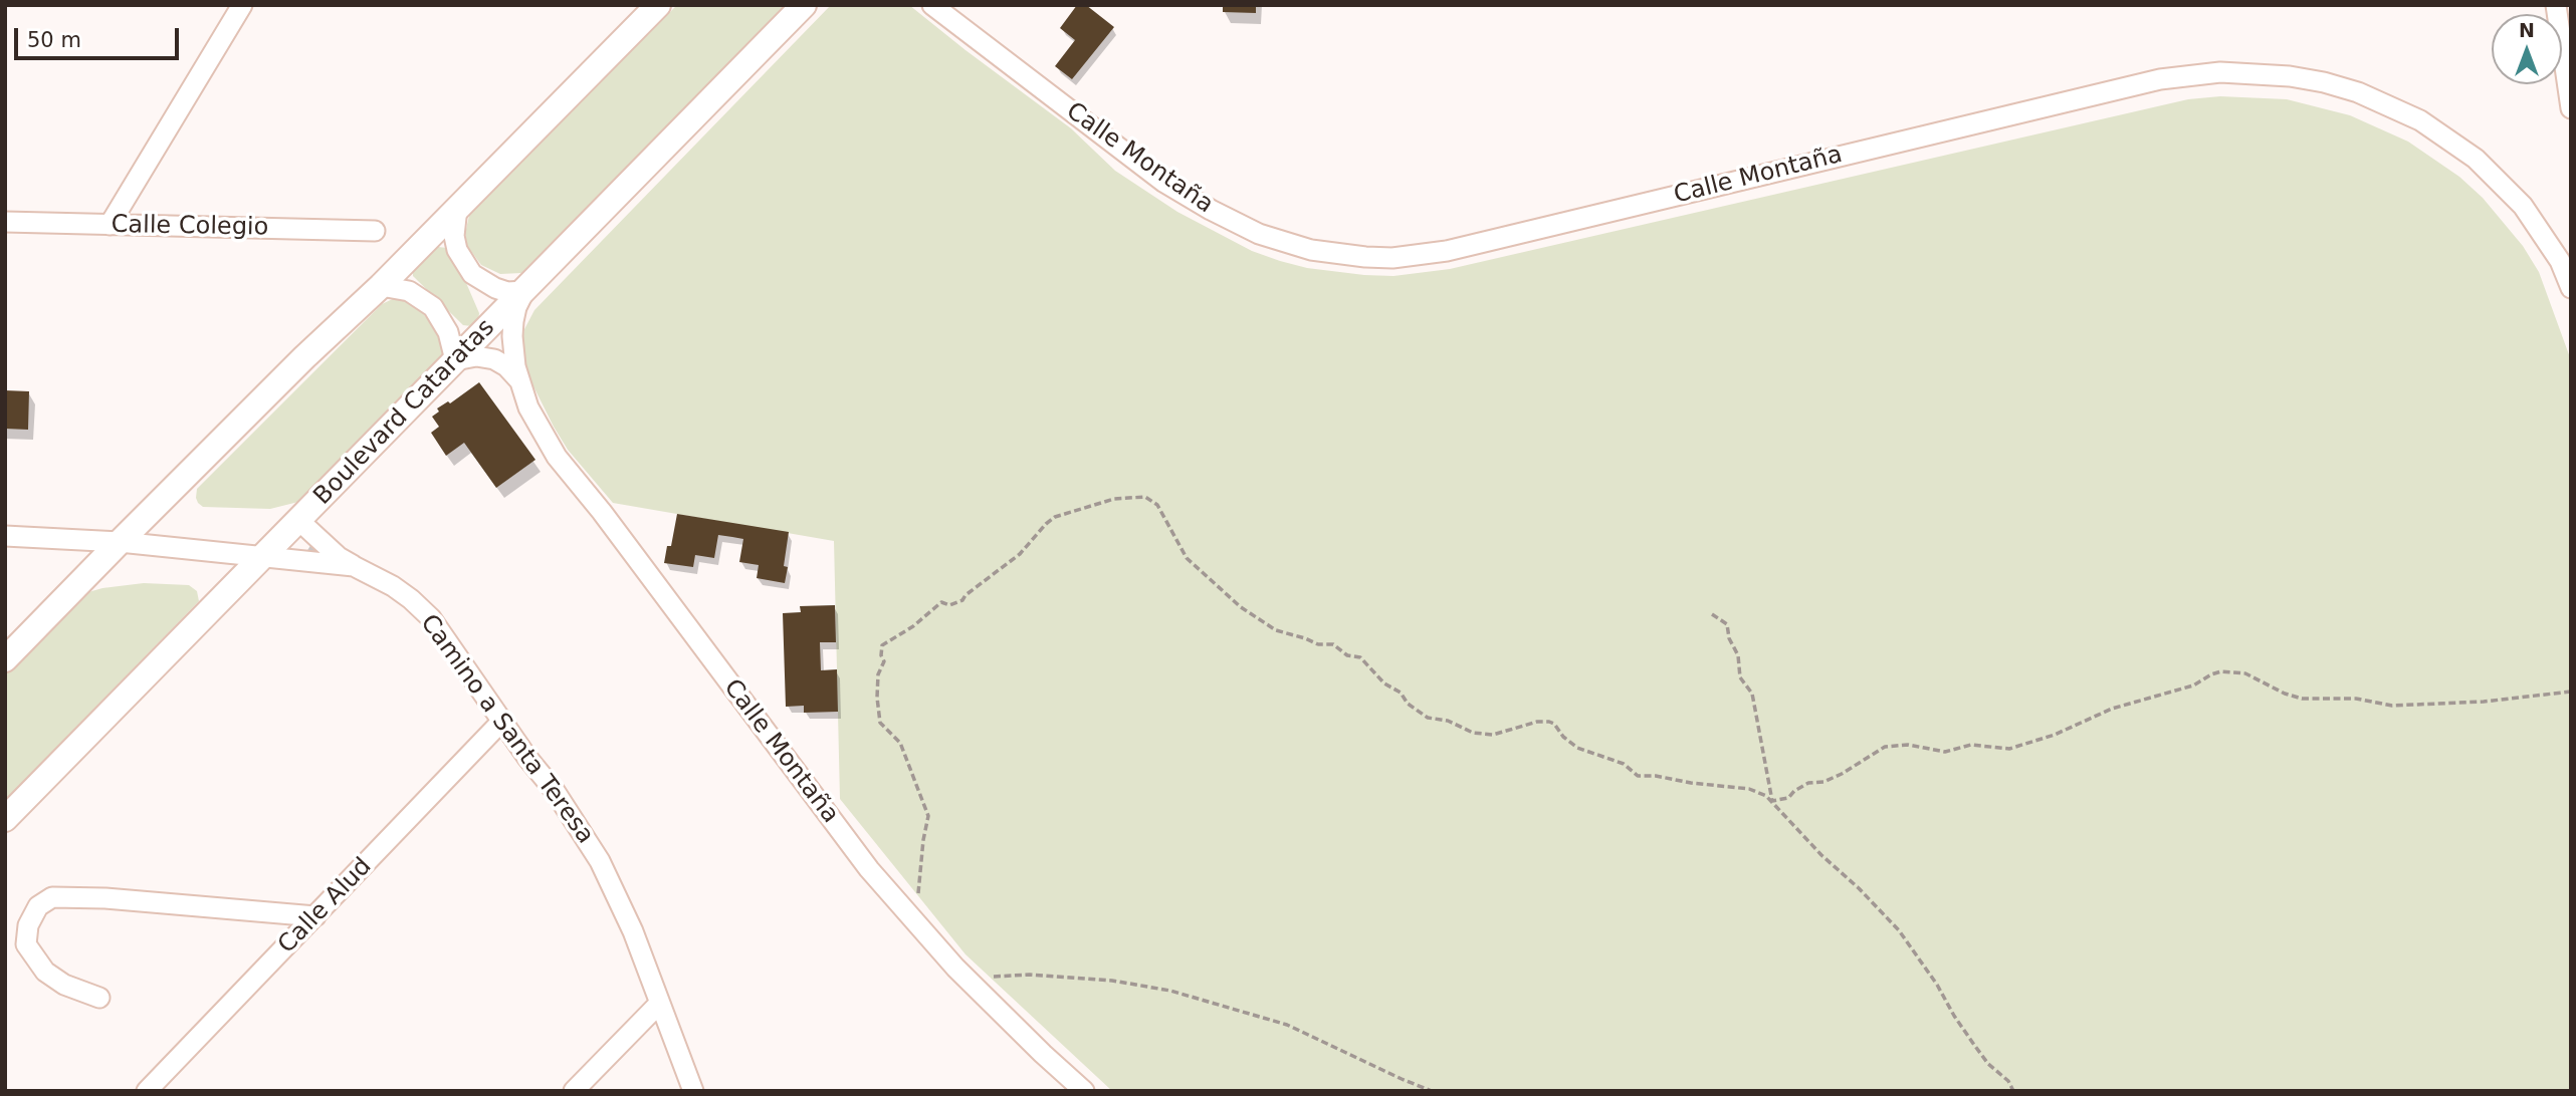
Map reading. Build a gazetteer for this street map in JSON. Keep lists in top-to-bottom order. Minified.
{"streets":{"street":["Calle Montaña","Calle Colegio","Boulevard Cataratas","Camino a Santa Teresa","Calle Alud"]},"crossings":[["Calle Montaña","Boulevard Cataratas"],["Boulevard Cataratas","Camino a Santa Teresa"],["Camino a Santa Teresa","Calle Alud"]],"scale_bar":"50 m","north":"top"}
